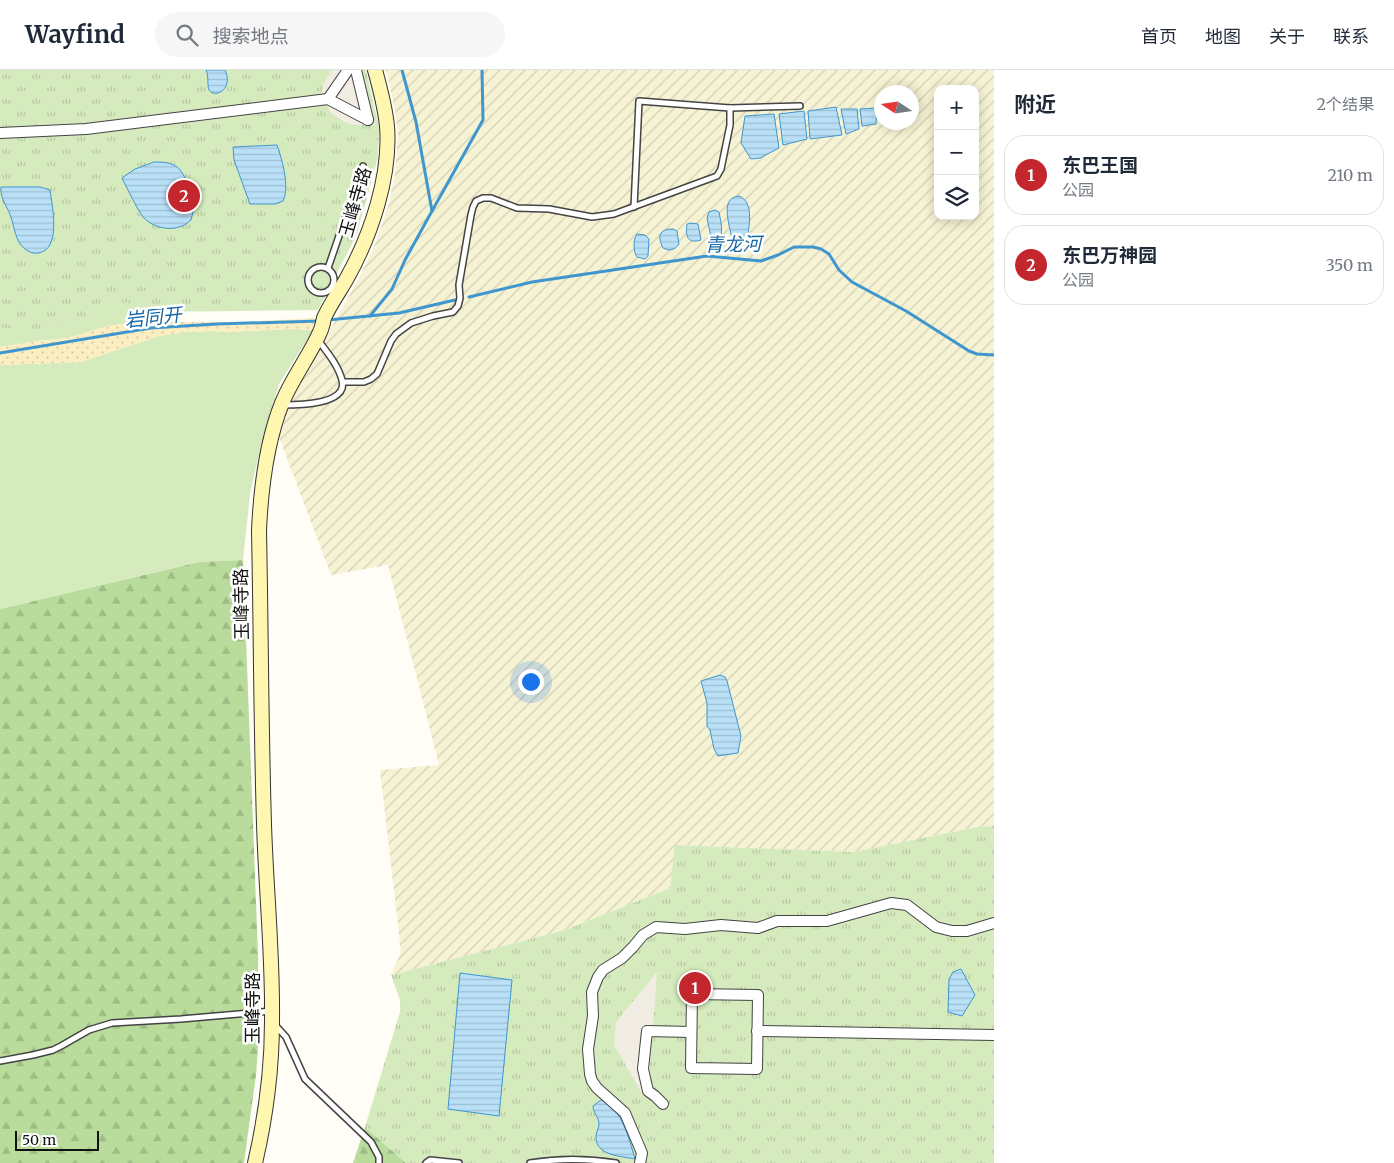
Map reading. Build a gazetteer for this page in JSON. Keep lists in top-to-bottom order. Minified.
{"streets":{"main road":["玉峰寺路"]},"water":["青龙河","岩同开"],"scale_bar":"50 m","north":"left","page":{"header":"Wayfind","search":"搜索地点","nav":["首页","地图","关于","联系"],"heading":["附近","2个结果"],"map_buttons":["+","−"],"list":[{"mark":"1","name":"东巴王国","note":"公园","value":"210 m"},{"mark":"2","name":"东巴万神园","note":"公园","value":"350 m"}],"pins":["2","1"],"scale":"50 m"}}
